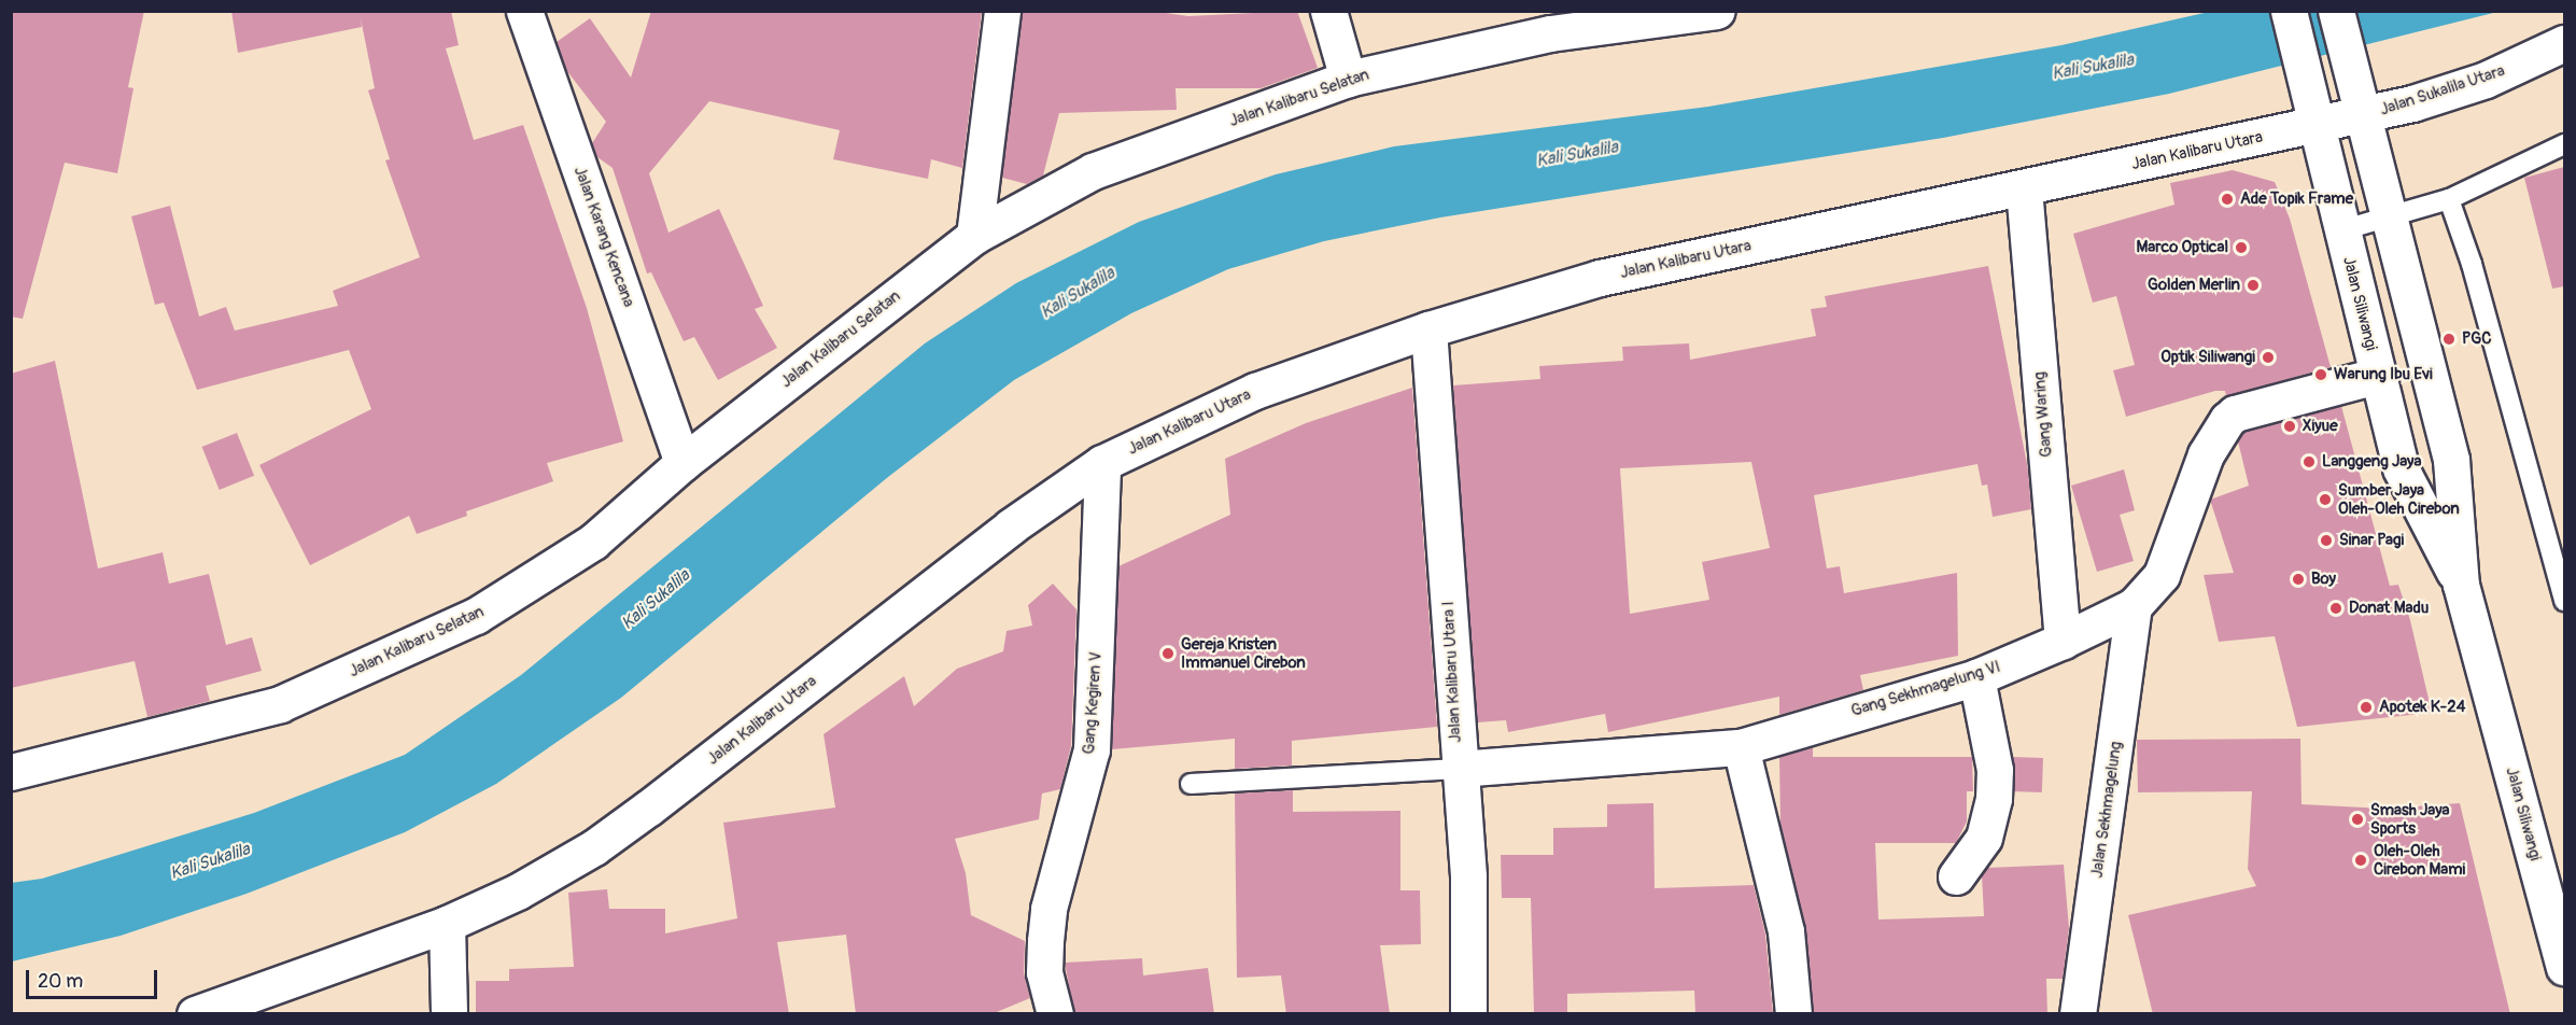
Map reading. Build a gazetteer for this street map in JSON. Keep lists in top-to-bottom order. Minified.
{"streets":{"street":["Jalan Sukalila Utara","Jalan Kalibaru Selatan","Jalan Kalibaru Utara","Jalan Karang Kencana","Jalan Siliwangi","Gang Waring","Jalan Kalibaru Utara I","Gang Sekhmagelung VI","Gang Kegiren V","Jalan Sekhmagelung"]},"crossings":[["Jalan Sukalila Utara","Jalan Kalibaru Utara"],["Jalan Sukalila Utara","Jalan Siliwangi"],["Jalan Kalibaru Selatan","Jalan Karang Kencana"],["Jalan Kalibaru Utara","Jalan Siliwangi"],["Jalan Kalibaru Utara","Gang Waring"],["Jalan Kalibaru Utara","Jalan Kalibaru Utara I"],["Jalan Kalibaru Utara","Gang Kegiren V"],["Jalan Siliwangi","Gang Sekhmagelung VI"],["Gang Waring","Gang Sekhmagelung VI"],["Jalan Kalibaru Utara I","Gang Sekhmagelung VI"],["Gang Sekhmagelung VI","Jalan Sekhmagelung"]],"water":["Kali Sukalila"],"places":["Ade Topik Frame","Marco Optical","Golden Merlin","PGC","Optik Siliwangi","Warung Ibu Evi","Xiyue","Langgeng Jaya","Sumber Jaya Oleh-Oleh Cirebon","Sinar Pagi","Boy","Donat Madu","Gereja Kristen Immanuel Cirebon","Apotek K-24","Smash Jaya Sports","Oleh-Oleh Cirebon Mami"],"scale_bar":"20 m"}
